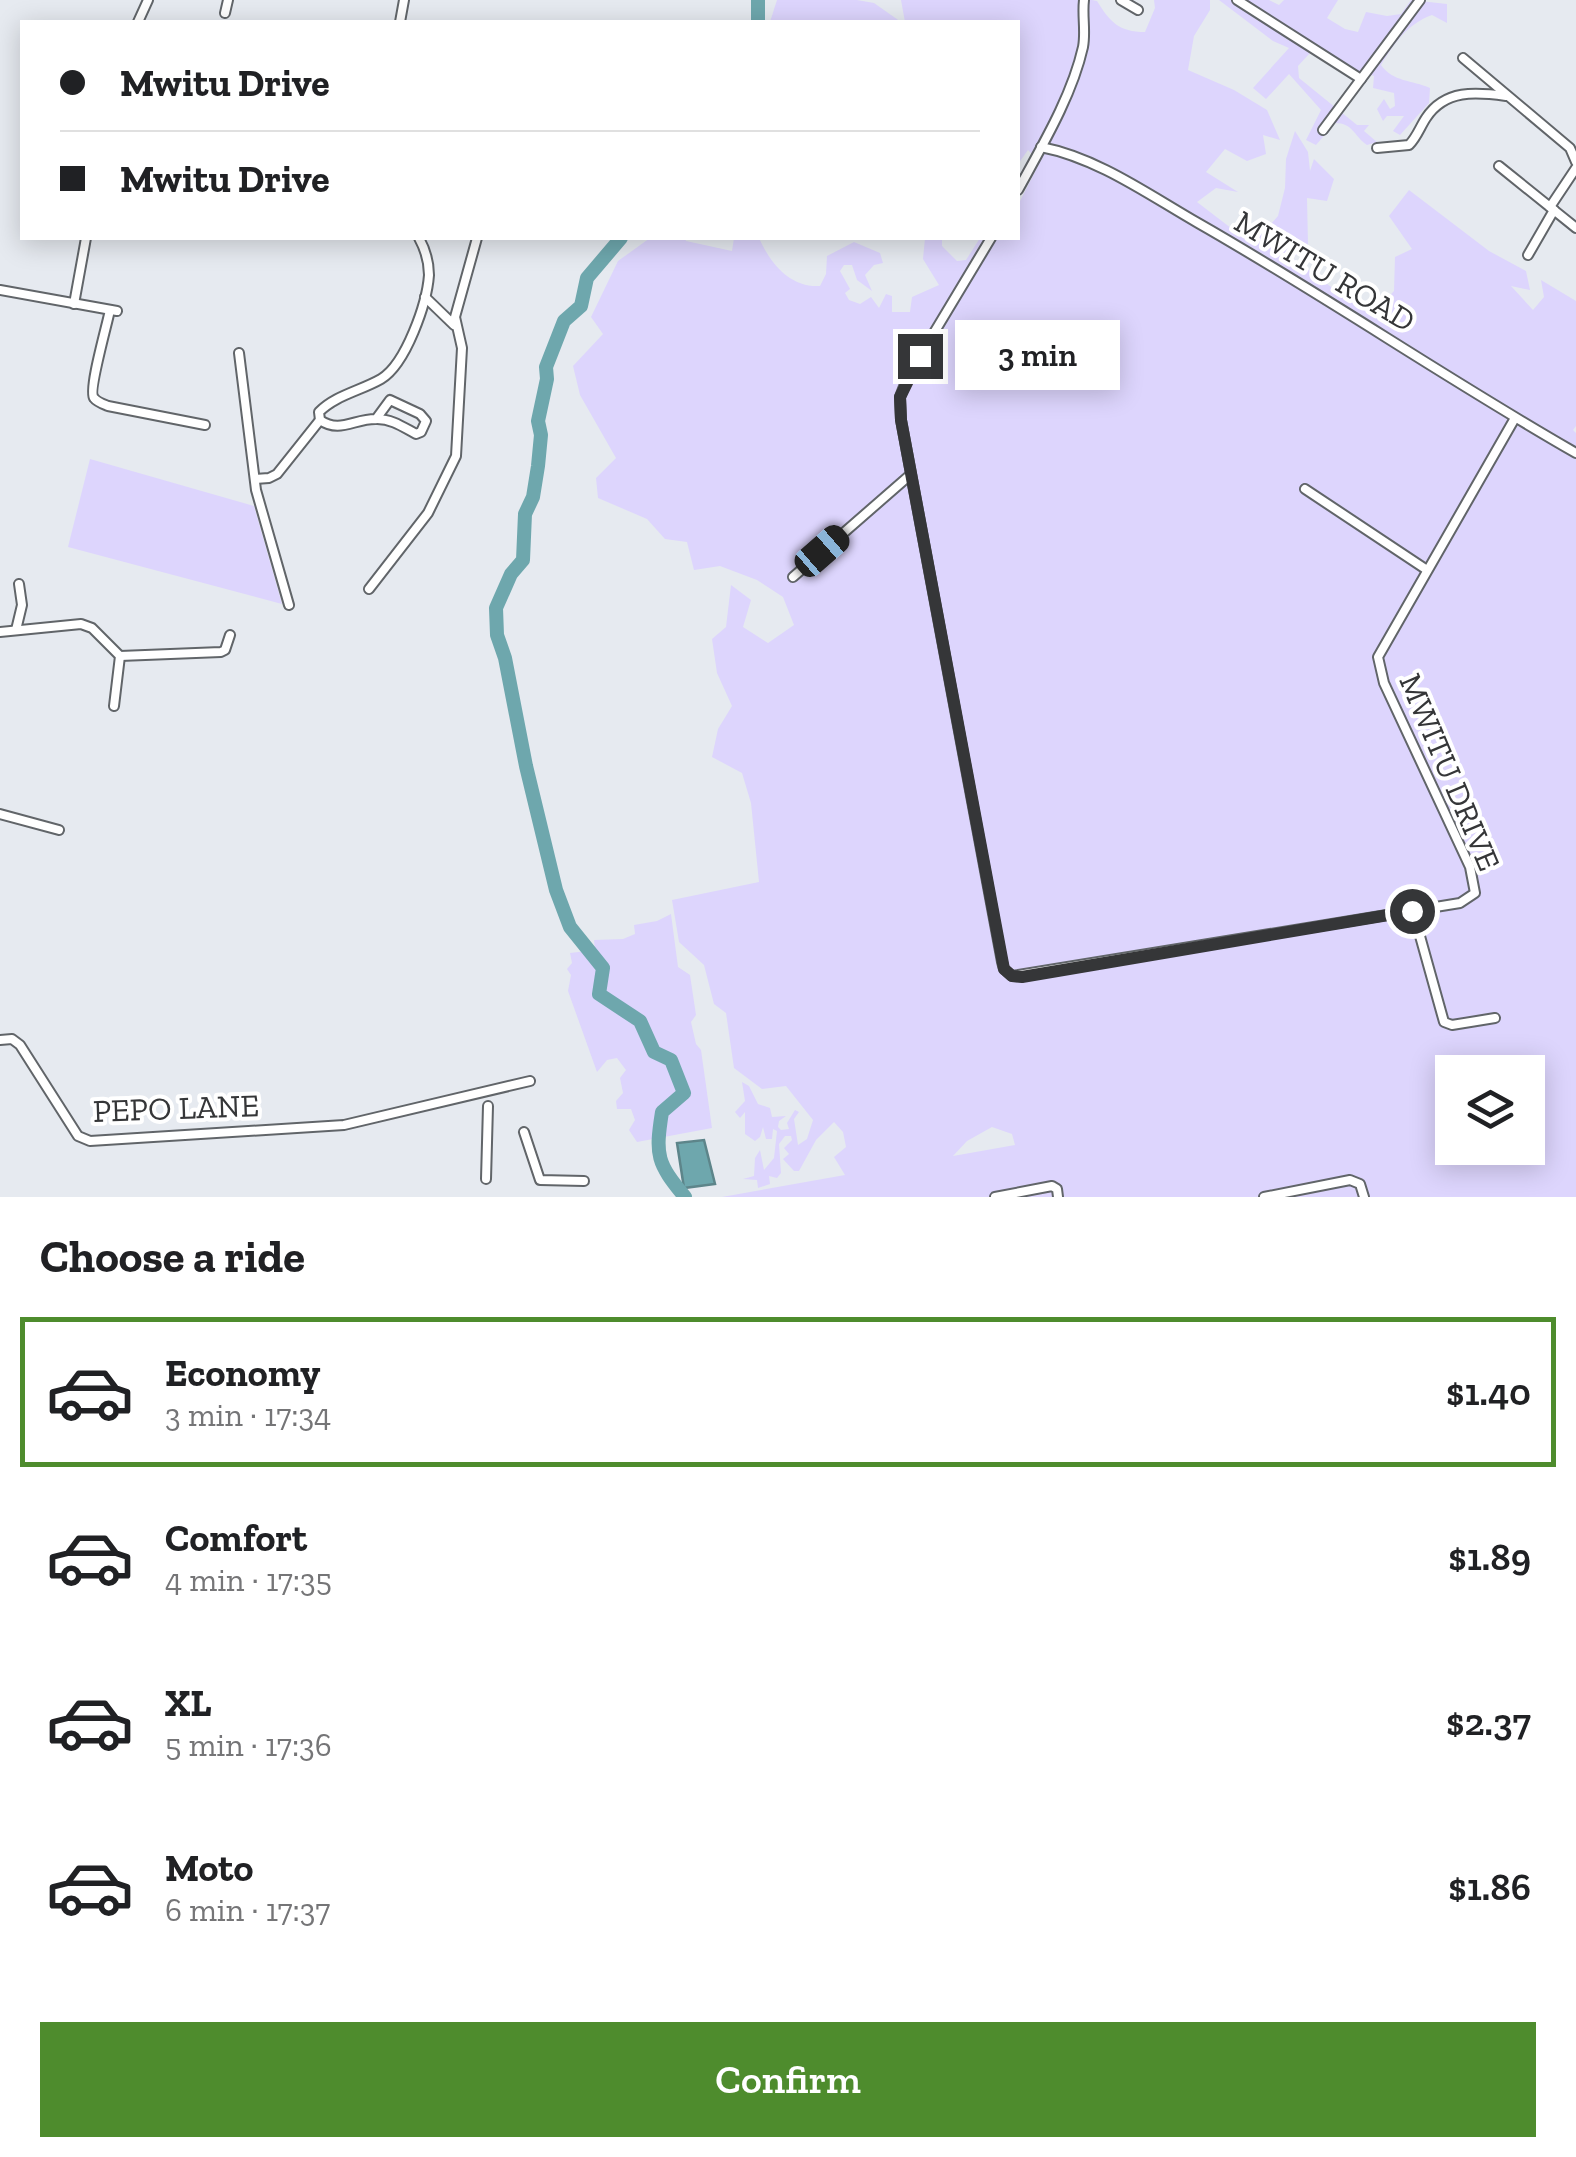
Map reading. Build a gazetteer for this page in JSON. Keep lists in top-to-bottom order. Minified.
{"streets":{"street":["MWITU ROAD","MWITU DRIVE","PEPO LANE"]},"crossings":[["MWITU ROAD","MWITU DRIVE"]],"page":{"banner":["Mwitu Drive","Mwitu Drive"],"bubble":"3 min","heading":"Choose a ride","list":[{"name":"Economy","note":"3 min · 17:34","value":"$1.40"},{"name":"Comfort","note":"4 min · 17:35","value":"$1.89"},{"name":"XL","note":"5 min · 17:36","value":"$2.37"},{"name":"Moto","note":"6 min · 17:37","value":"$1.86"}],"buttons":"Confirm"}}
